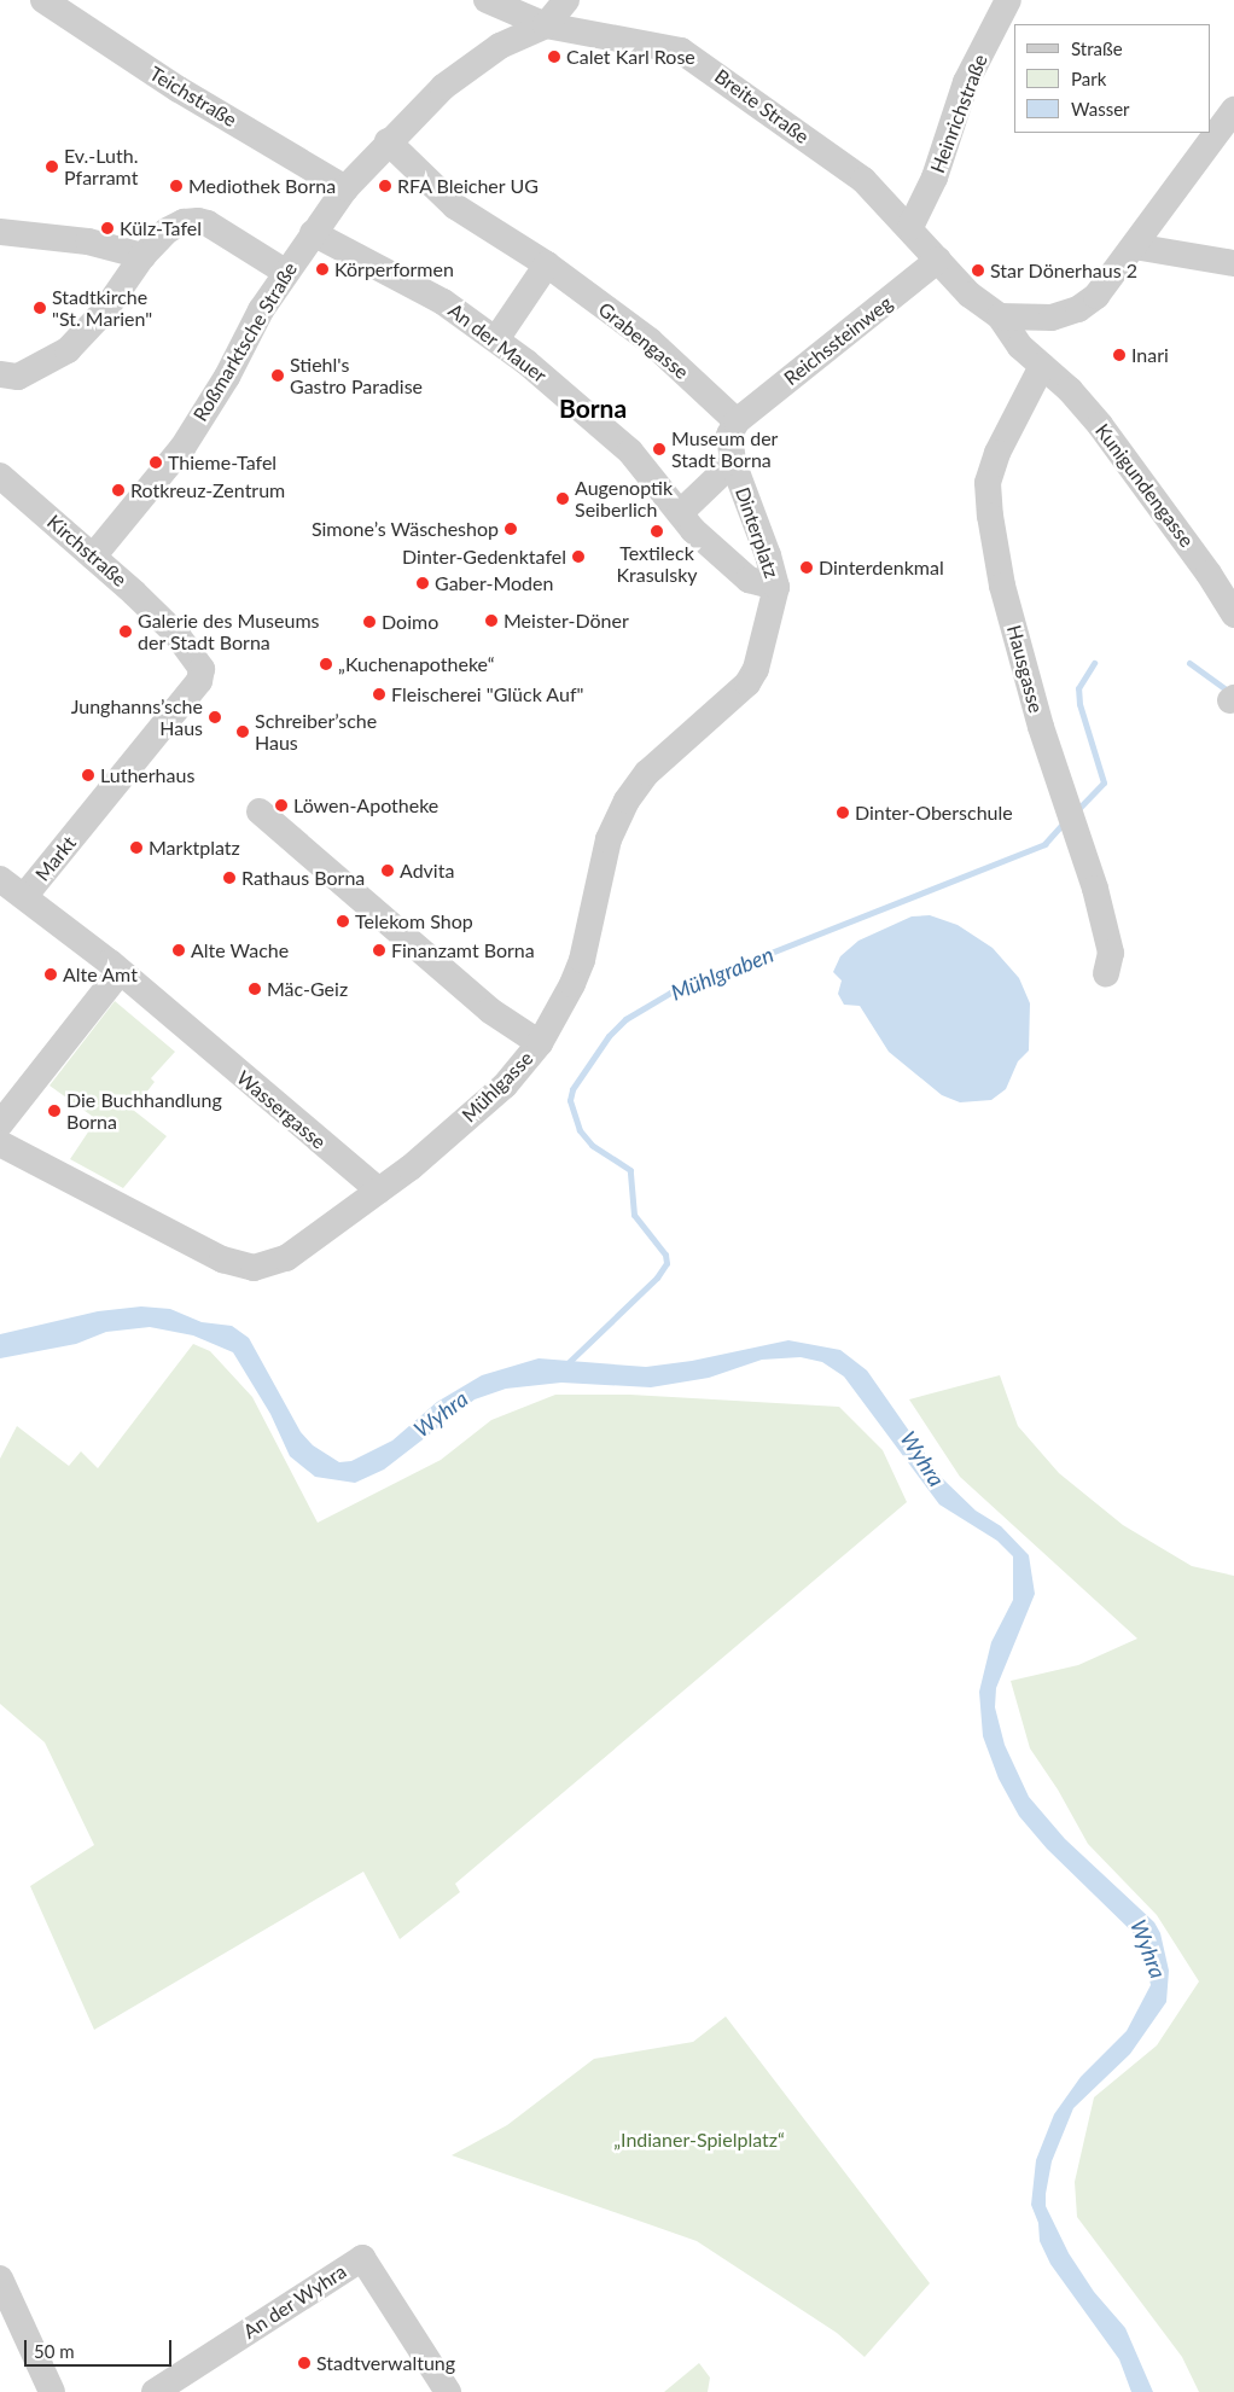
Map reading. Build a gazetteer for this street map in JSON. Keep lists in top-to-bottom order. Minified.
{"streets":{"street":["Teichstraße","Breite Straße","Heinrichstraße","Grabengasse","Reichssteinweg","Roßmarktsche Straße","An der Mauer","Kunigundengasse","Dinterplatz","Kirchstraße","Hausgasse","Markt","Mühlgasse","Wassergasse","An der Wyhra"]},"crossings":[["Teichstraße","Roßmarktsche Straße"],["Breite Straße","Heinrichstraße"],["Breite Straße","Reichssteinweg"],["Breite Straße","Roßmarktsche Straße"],["Breite Straße","Kunigundengasse"],["Grabengasse","Reichssteinweg"],["Grabengasse","Roßmarktsche Straße"],["Grabengasse","Dinterplatz"],["Reichssteinweg","Dinterplatz"],["Roßmarktsche Straße","An der Mauer"],["Roßmarktsche Straße","Kirchstraße"],["An der Mauer","Dinterplatz"],["Kunigundengasse","Hausgasse"],["Dinterplatz","Mühlgasse"],["Kirchstraße","Markt"],["Markt","Wassergasse"],["Mühlgasse","Wassergasse"]],"districts":["Borna"],"water":["Mühlgraben","Wyhra"],"parks":["„Indianer-Spielplatz“"],"places":["Calet Karl Rose","Ev.-Luth. Pfarramt","Mediothek Borna","RFA Bleicher UG","Külz-Tafel","Körperformen","Star Dönerhaus 2","Stadtkirche \"St. Marien\"","Inari","Stiehl's Gastro Paradise","Museum der Stadt Borna","Thieme-Tafel","Rotkreuz-Zentrum","Augenoptik Seiberlich","Simone’s Wäscheshop","Textileck Krasulsky","Dinter-Gedenktafel","Dinterdenkmal","Gaber-Moden","Meister-Döner","Doimo","Galerie des Museums der Stadt Borna","„Kuchenapotheke“","Fleischerei \"Glück Auf\"","Junghanns’sche Haus","Schreiber’sche Haus","Lutherhaus","Löwen-Apotheke","Dinter-Oberschule","Marktplatz","Advita","Rathaus Borna","Telekom Shop","Alte Wache","Finanzamt Borna","Alte Amt","Mäc-Geiz","Die Buchhandlung Borna","Stadtverwaltung"],"legend":["Straße","Park","Wasser"],"scale_bar":"50 m"}
